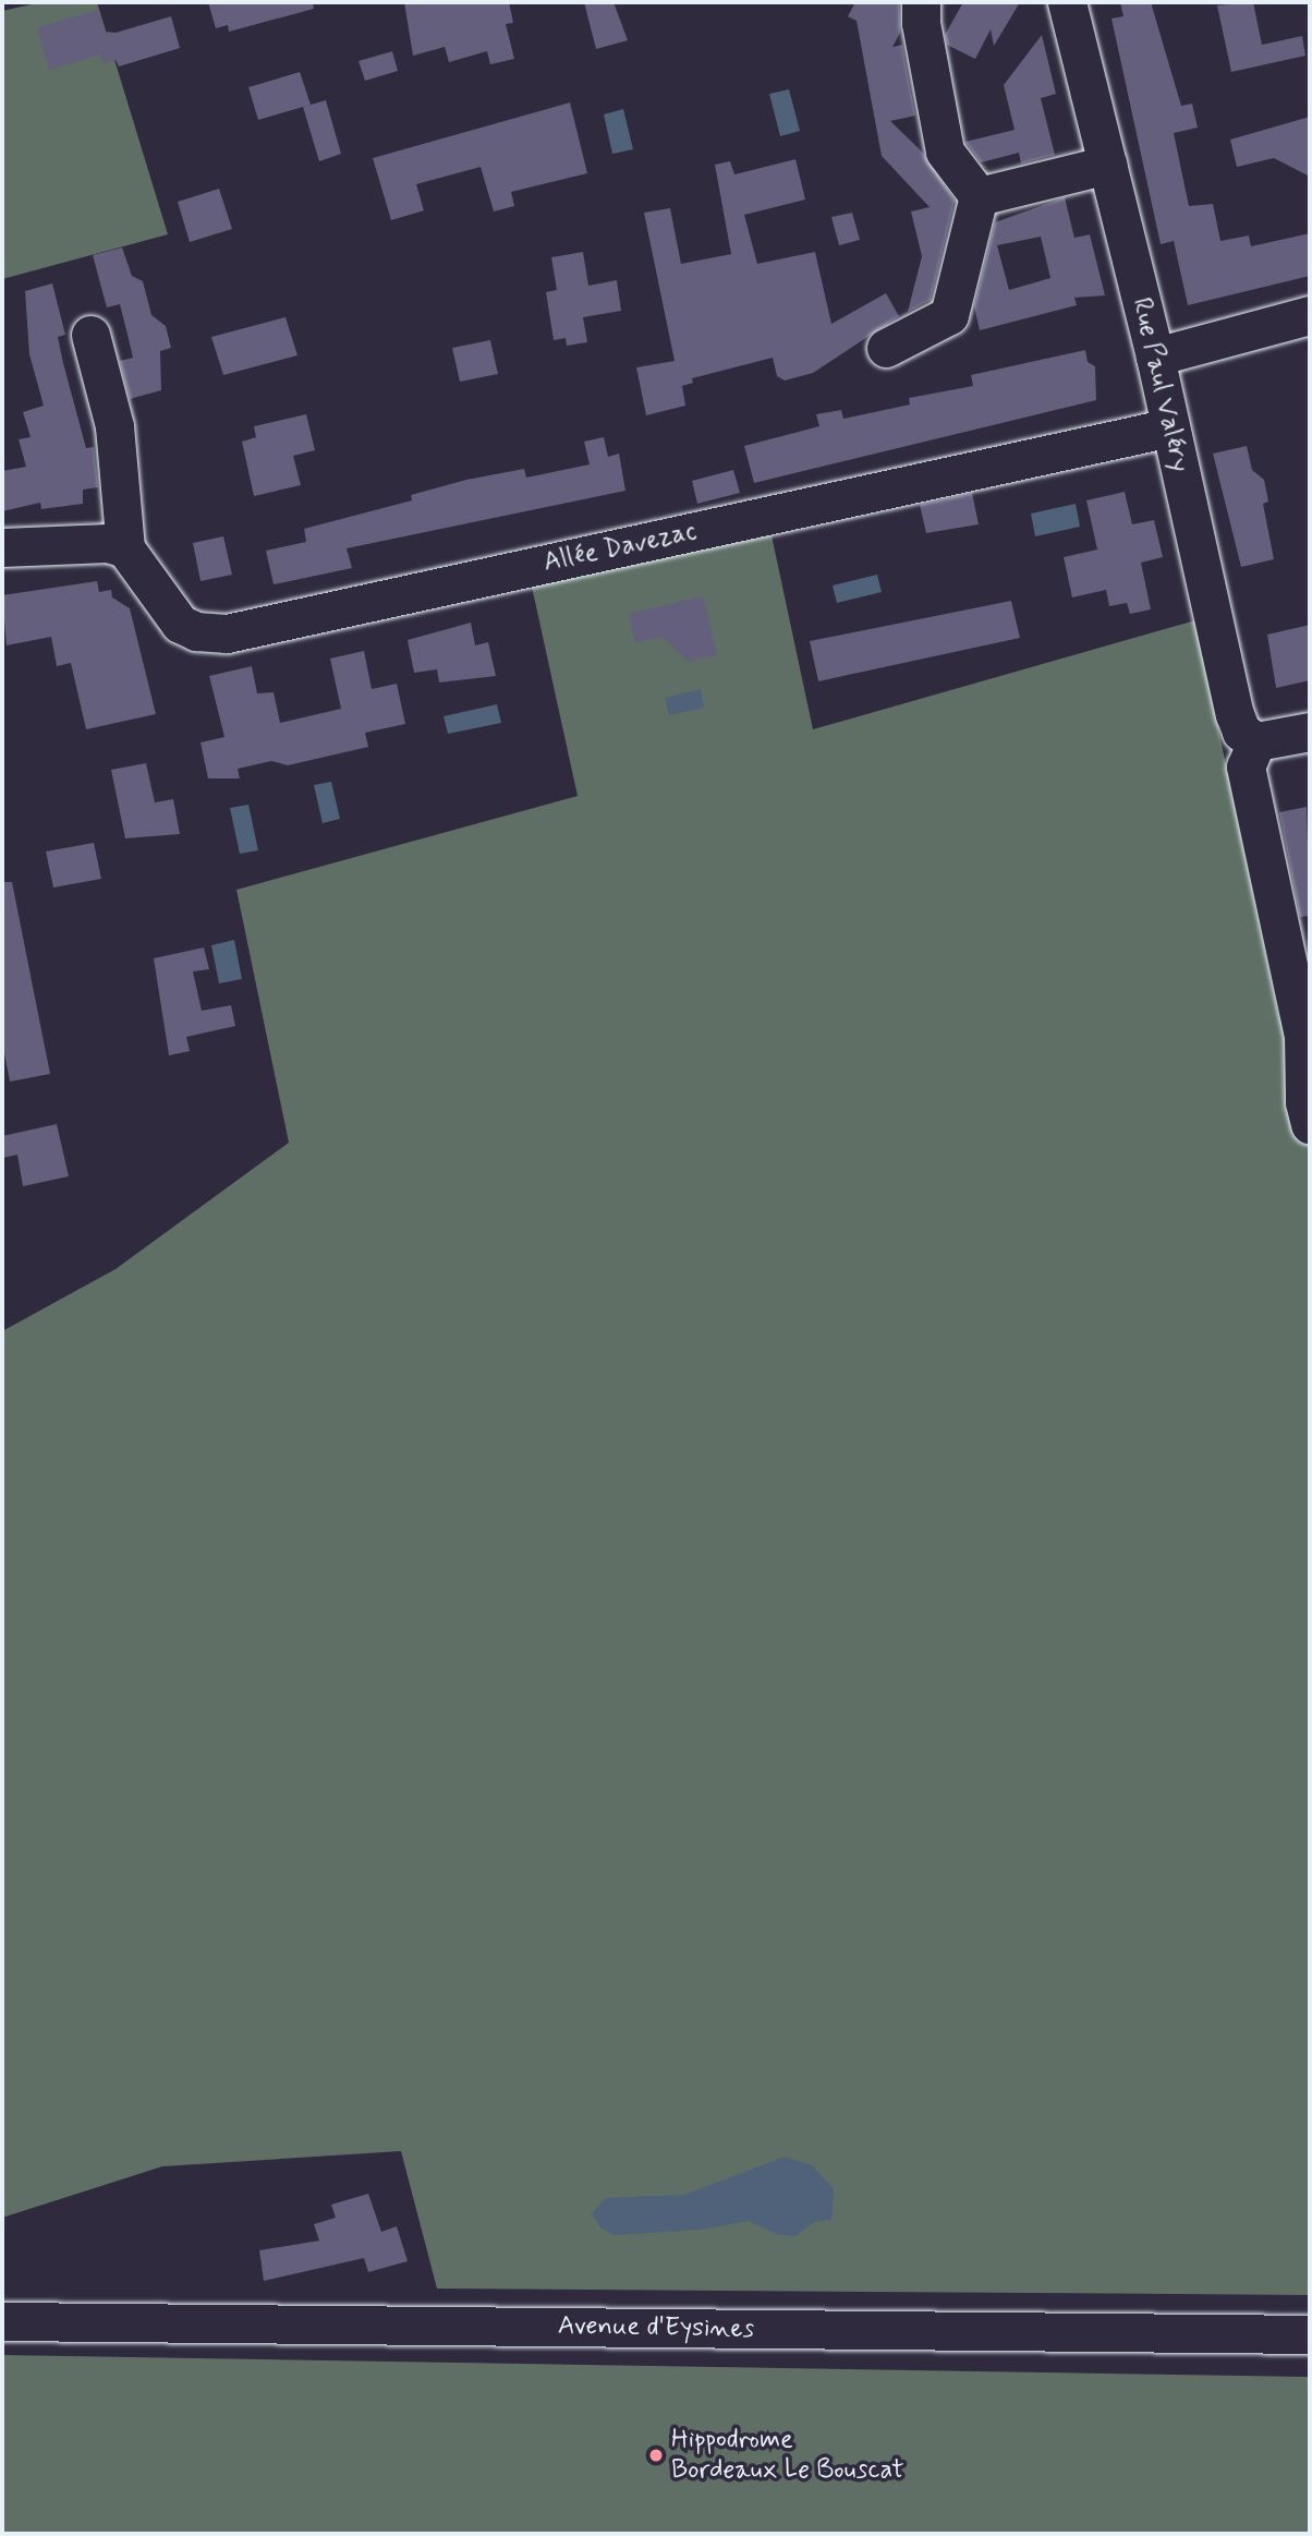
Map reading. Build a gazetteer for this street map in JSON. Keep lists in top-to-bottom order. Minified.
{"streets":{"street":["Rue Paul Valéry","Allée Davezac","Avenue d'Eysines"]},"crossings":[["Rue Paul Valéry","Allée Davezac"]],"places":["Hippodrome Bordeaux Le Bouscat"]}
